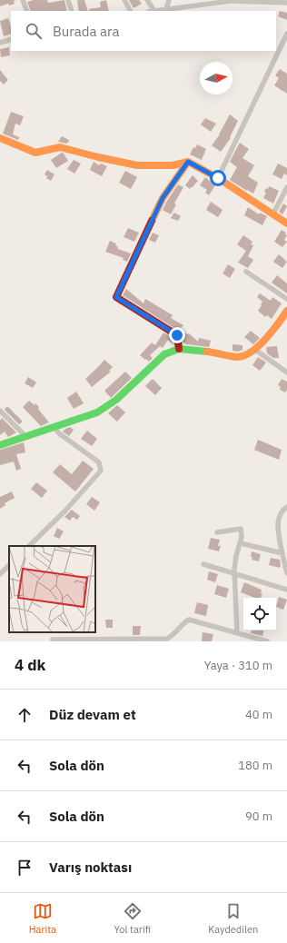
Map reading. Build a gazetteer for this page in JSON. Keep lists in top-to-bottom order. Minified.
{"north":"right","page":{"search":"Burada ara","heading":["4 dk","Yaya · 310 m"],"list":[["Düz devam et","40 m"],["Sola dön","180 m"],["Sola dön","90 m"],"Varış noktası"],"nav":["Harita","Yol tarifi","Kaydedilen"]}}
